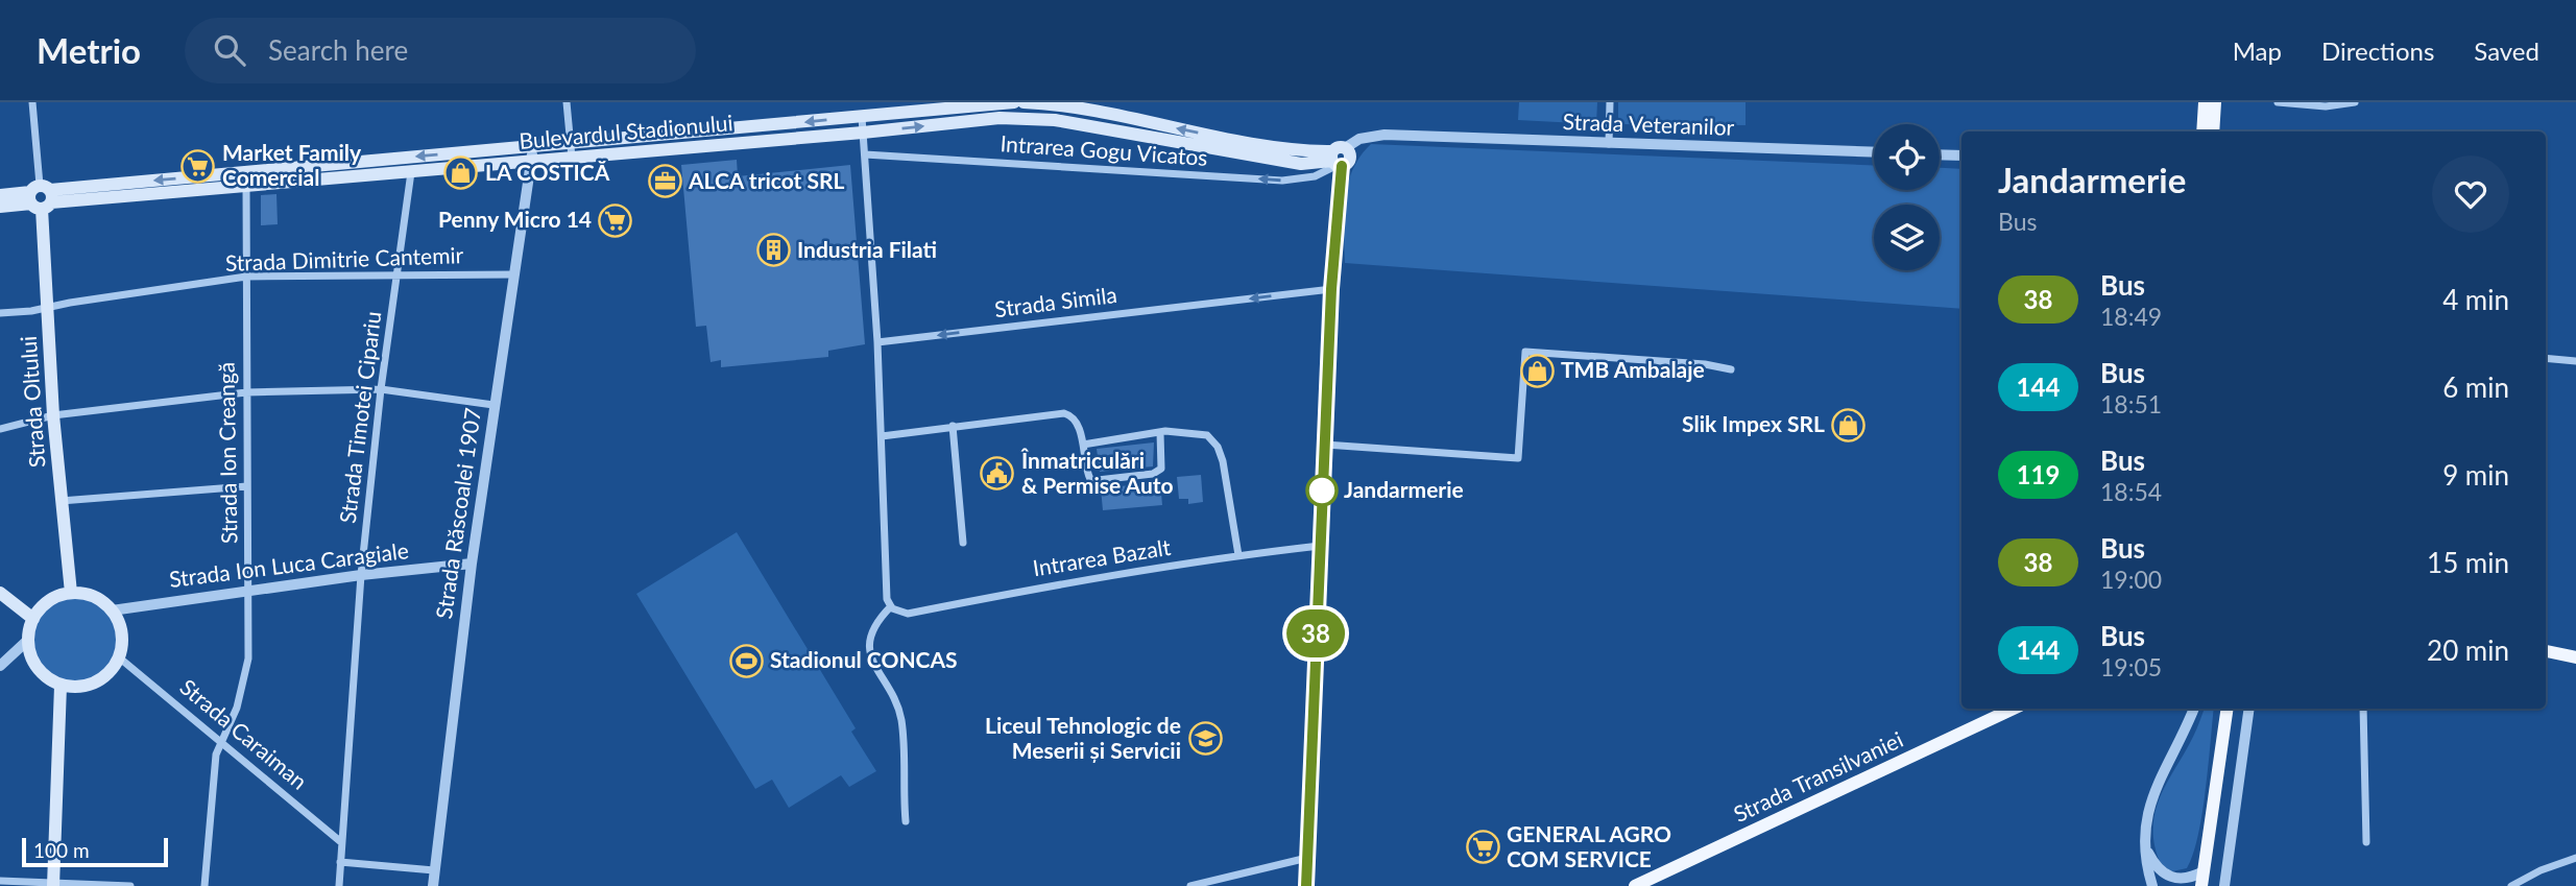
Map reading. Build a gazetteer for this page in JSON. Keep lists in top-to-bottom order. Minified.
{"streets":{"main road":["Bulevardul Stadionului","Strada Oltului","Strada Transilvaniei"],"street":["Strada Veteranilor","Intrarea Gogu Vicatos","Strada Dimitrie Cantemir","Strada Simila","Strada Timotei Cipariu","Strada Ion Creangă","Strada Răscoalei 1907","Intrarea Bazalt","Strada Ion Luca Caragiale","Strada Caraiman"]},"crossings":[["Strada Veteranilor","Bulevardul Stadionului"],["Strada Veteranilor","Intrarea Gogu Vicatos"],["Bulevardul Stadionului","Intrarea Gogu Vicatos"],["Bulevardul Stadionului","Strada Oltului"],["Bulevardul Stadionului","Strada Timotei Cipariu"],["Bulevardul Stadionului","Strada Ion Creangă"],["Bulevardul Stadionului","Strada Răscoalei 1907"],["Strada Dimitrie Cantemir","Strada Oltului"],["Strada Dimitrie Cantemir","Strada Timotei Cipariu"],["Strada Dimitrie Cantemir","Strada Ion Creangă"],["Strada Dimitrie Cantemir","Strada Răscoalei 1907"],["Strada Oltului","Strada Ion Luca Caragiale"],["Strada Oltului","Strada Caraiman"],["Strada Timotei Cipariu","Strada Ion Luca Caragiale"],["Strada Timotei Cipariu","Strada Caraiman"],["Strada Ion Creangă","Strada Ion Luca Caragiale"],["Strada Ion Creangă","Strada Caraiman"],["Strada Răscoalei 1907","Strada Ion Luca Caragiale"],["Strada Ion Luca Caragiale","Strada Caraiman"]],"one_way":["Intrarea Gogu Vicatos","Strada Simila"],"places":{"supermarket":["Market Family Comercial","Penny Micro 14","GENERAL AGRO COM SERVICE"],"shop":["LA COSTICĂ","TMB Ambalaje","Slik Impex SRL"],"office":["ALCA tricot SRL"],"building":["Industria Filati"],"public building":["Înmatriculări & Permise Auto"],"other":["Jandarmerie"],"sports":["Stadionul CONCAS"],"school or university":["Liceul Tehnologic de Meserii și Servicii"]},"lines":["bus line 38"],"scale_bar":"100 m","page":{"header":"Metrio","search":"Search here","nav":["Map","Directions","Saved"],"on_map":"38","heading":["Jandarmerie","Bus"],"list":[{"mark":"38","name":"Bus","note":"18:49","value":"4 min"},{"mark":"144","name":"Bus","note":"18:51","value":"6 min"},{"mark":"119","name":"Bus","note":"18:54","value":"9 min"},{"mark":"38","name":"Bus","note":"19:00","value":"15 min"},{"mark":"144","name":"Bus","note":"19:05","value":"20 min"}],"scale":"100 m"}}
